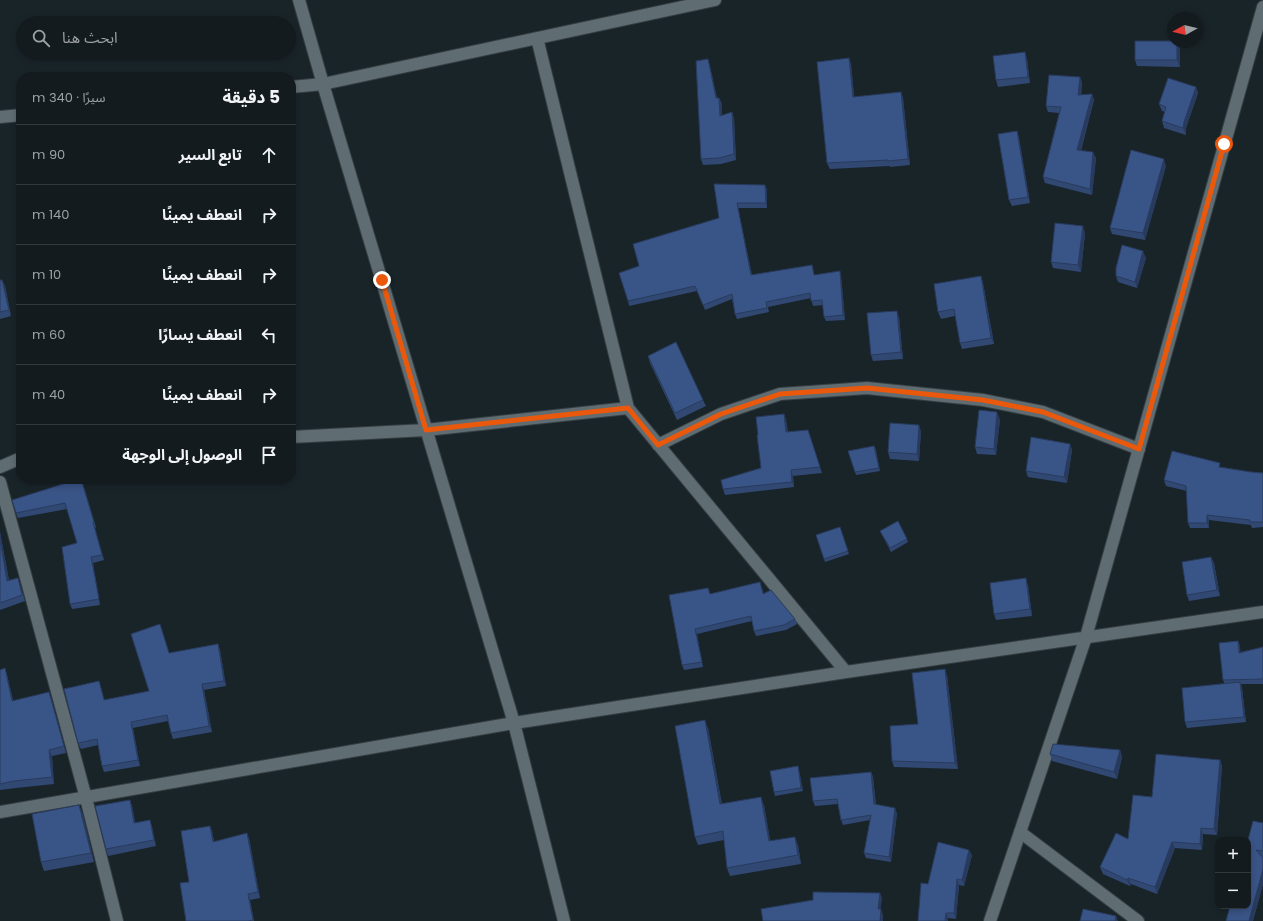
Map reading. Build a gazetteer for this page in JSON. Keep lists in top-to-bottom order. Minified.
{"north":"left","page":{"search":"ابحث هنا","heading":["5 دقيقة","سيرًا · 340 m"],"list":[["تابع السير","90 m"],["انعطف يمينًا","140 m"],["انعطف يمينًا","10 m"],["انعطف يسارًا","60 m"],["انعطف يمينًا","40 m"],"الوصول إلى الوجهة"],"map_buttons":["+","−"]}}
